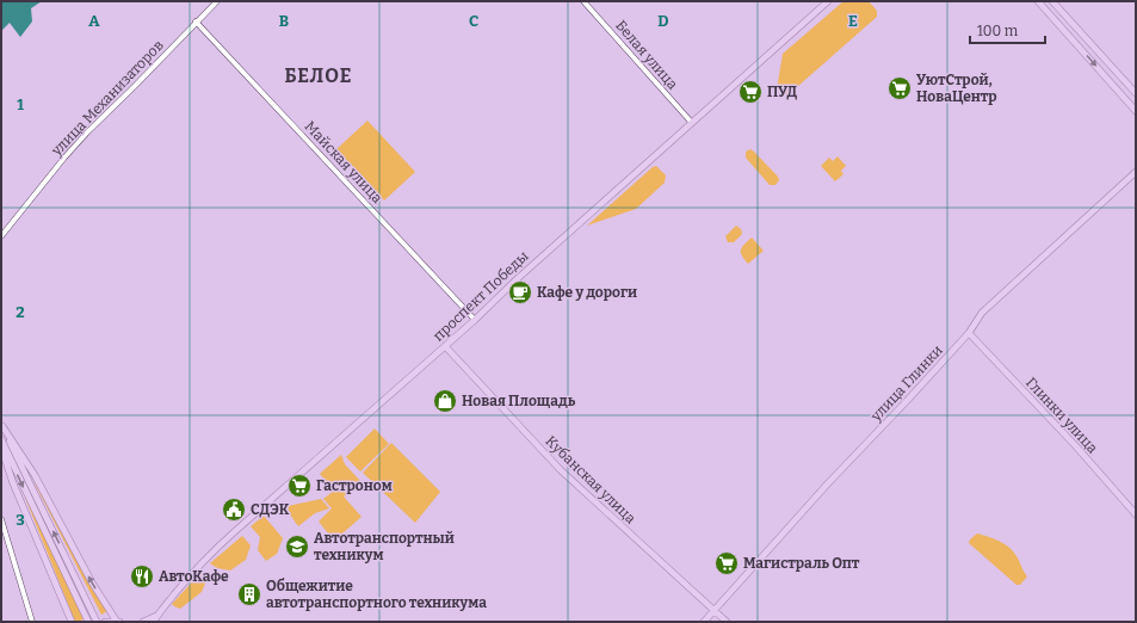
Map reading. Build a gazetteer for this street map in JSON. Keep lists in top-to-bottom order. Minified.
{"streets":{"main road":["проспект Победы","улица Глинки","Глинки улица","Кубанская улица"],"street":["Белая улица","улица Механизаторов","Майская улица"]},"crossings":[["Белая улица","проспект Победы"],["улица Механизаторов","Майская улица"],["Майская улица","проспект Победы"],["проспект Победы","Кубанская улица"],["улица Глинки","Глинки улица"],["улица Глинки","Кубанская улица"]],"districts":["БЕЛОЕ"],"places":{"supermarket":["УютСтрой, НоваЦентр","ПУД","Гастроном","Магистраль Опт"],"cafe":["Кафе у дороги"],"shop":["Новая Площадь"],"public building":["СДЭК"],"school or university":["Автотранспортный техникум"],"restaurant":["АвтоКафе"],"building":["Общежитие автотранспортного техникума"]},"scale_bar":"100 m","grid":{"columns":["A","B","C","D","E"],"rows":["1","2","3"]}}
